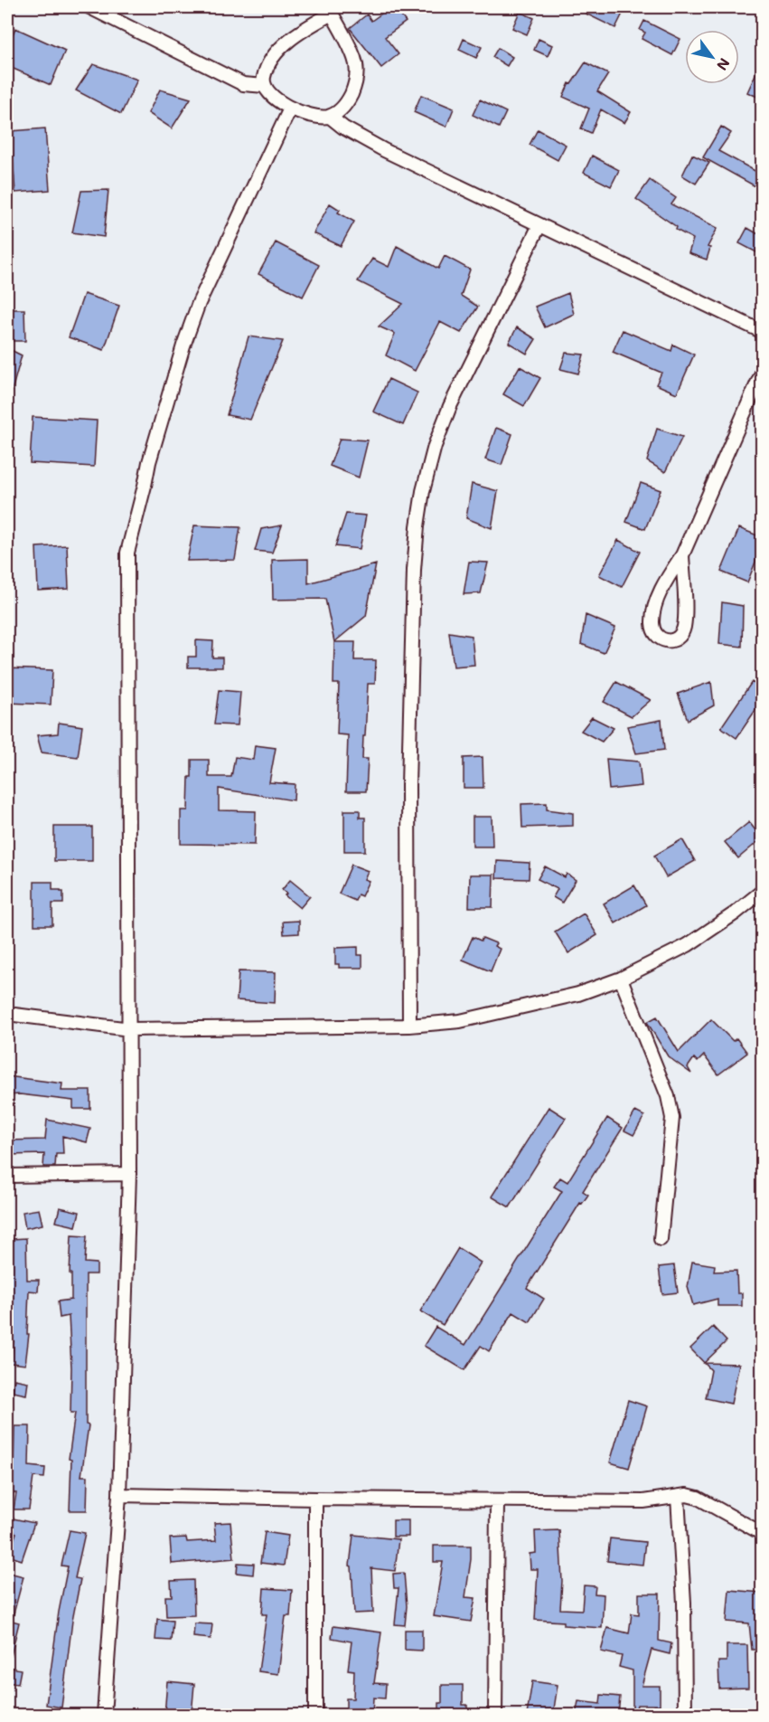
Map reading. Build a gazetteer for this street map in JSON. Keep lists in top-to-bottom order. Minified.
{"north":"bottom right"}
